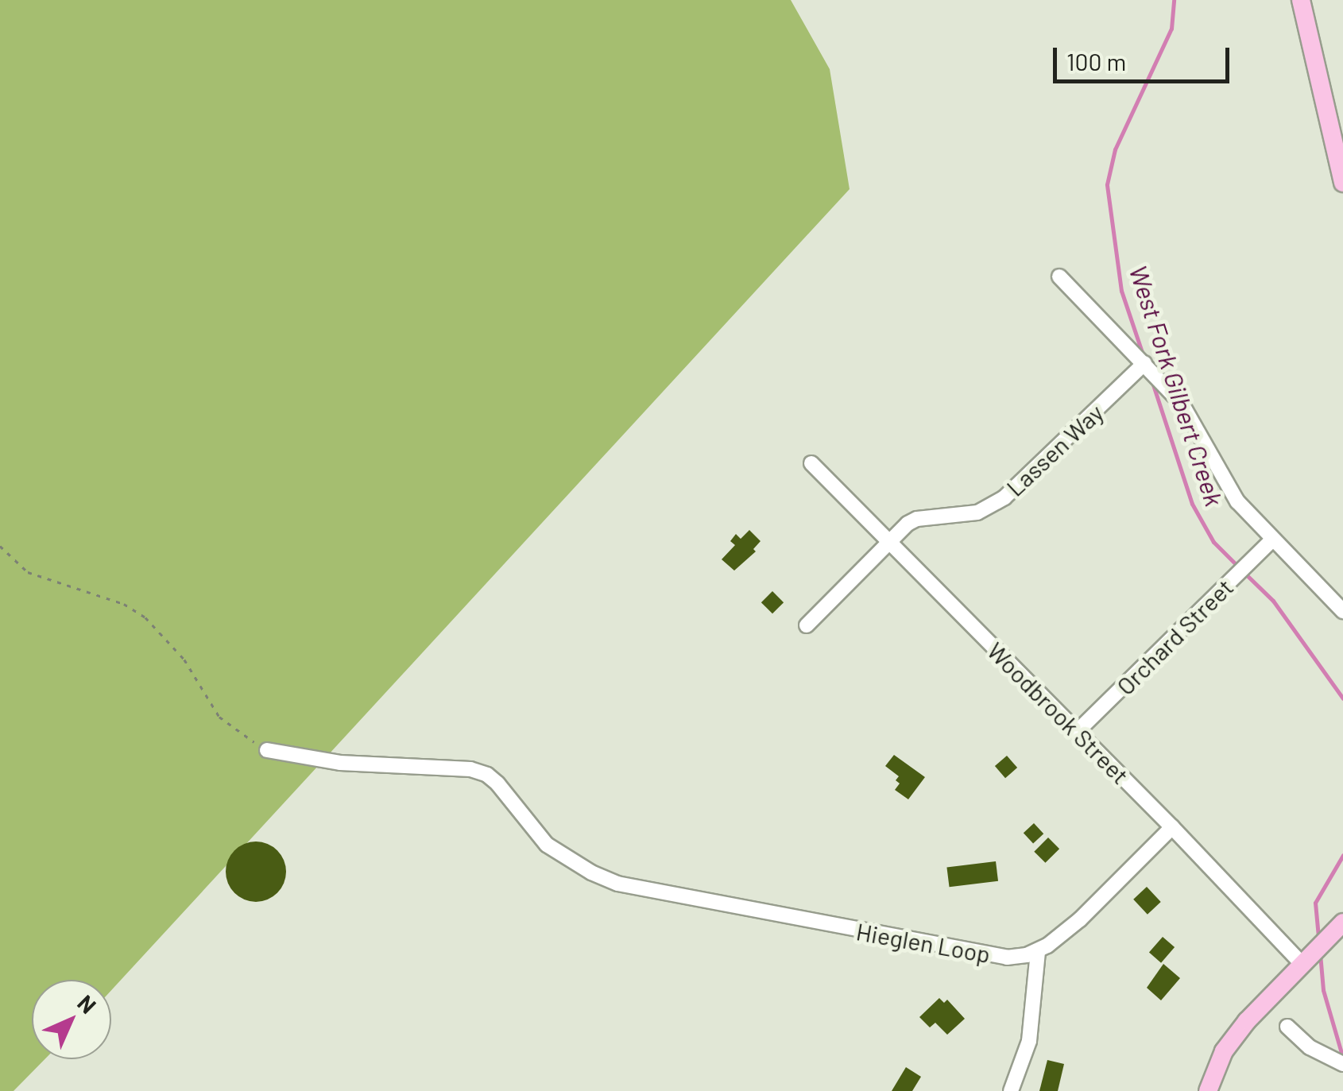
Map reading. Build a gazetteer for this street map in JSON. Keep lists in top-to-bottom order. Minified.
{"streets":{"street":["Lassen Way","Orchard Street","Woodbrook Street","Hieglen Loop"]},"crossings":[["Lassen Way","Woodbrook Street"],["Orchard Street","Woodbrook Street"],["Woodbrook Street","Hieglen Loop"]],"water":["West Fork Gilbert Creek"],"scale_bar":"100 m","north":"top right"}
